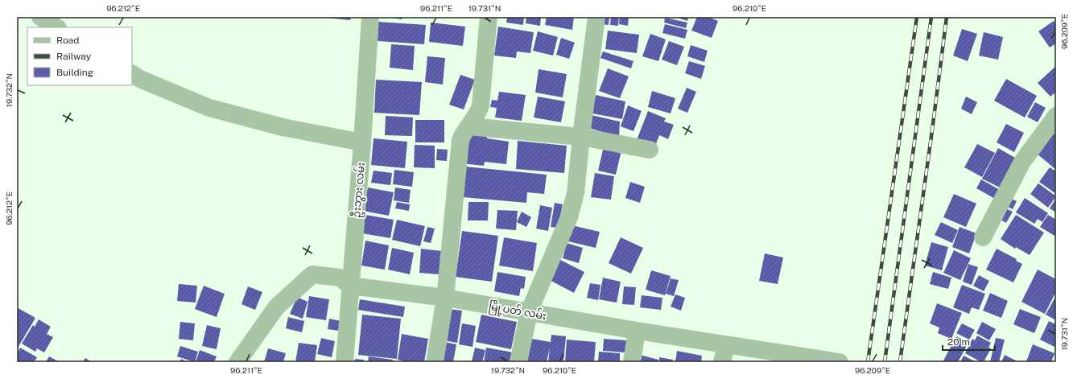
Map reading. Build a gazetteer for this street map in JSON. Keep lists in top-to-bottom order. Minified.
{"streets":{"street":["ဦးဘွား လမ်း","မြို့ပတ် လမ်း"]},"crossings":[["ဦးဘွား လမ်း","မြို့ပတ် လမ်း"]],"legend":["Road","Railway","Building"],"scale_bar":"20 m","coordinates":["96.212°E","96.211°E","19.731°N","96.210°E","96.209°E","19.732°N"]}
